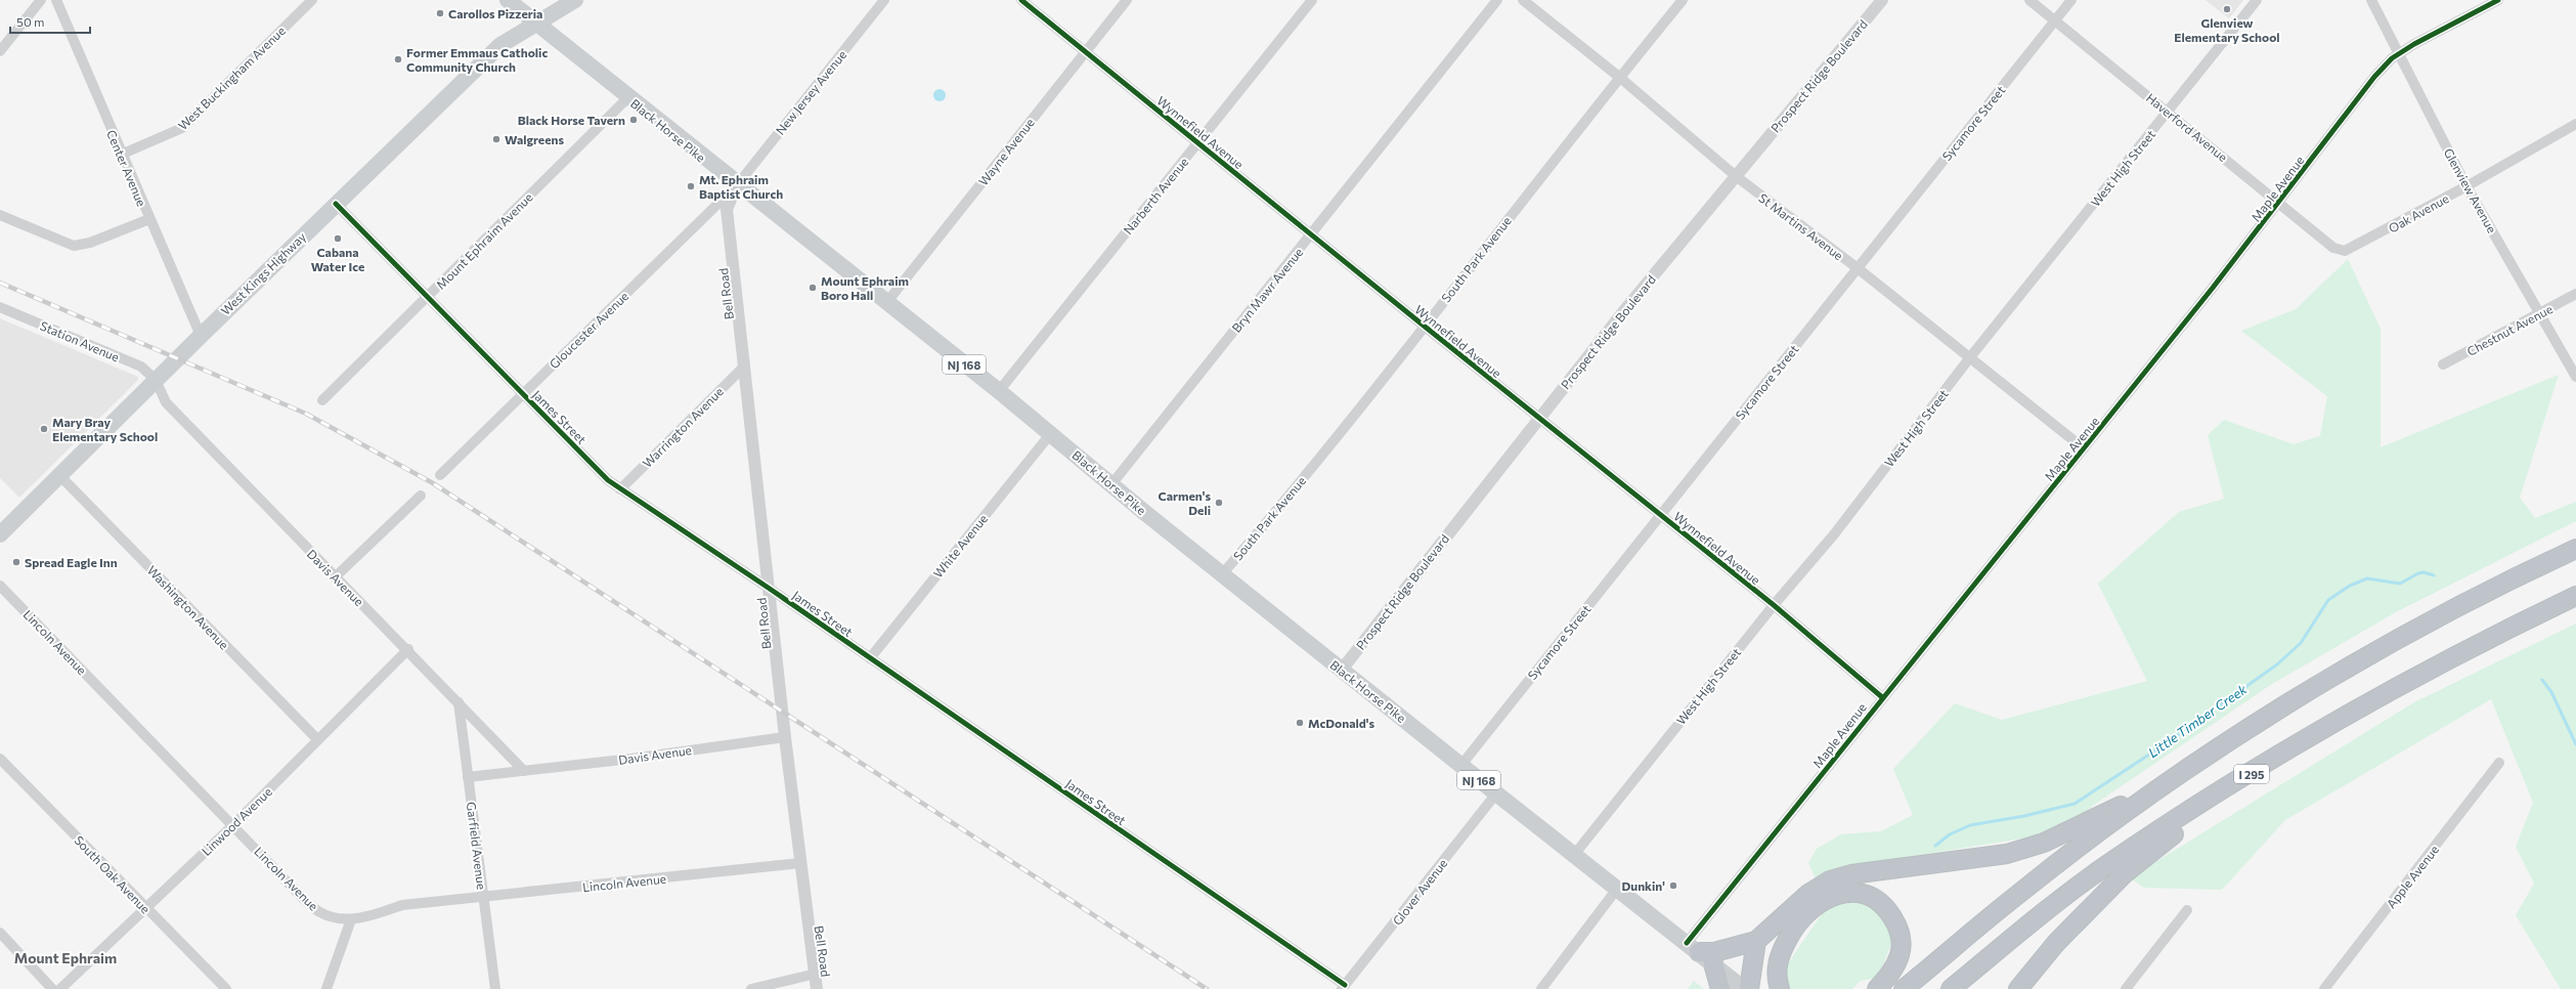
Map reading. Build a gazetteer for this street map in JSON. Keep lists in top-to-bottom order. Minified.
{"streets":{"highway":["I 295"],"main road":["Black Horse Pike","West Kings Highway","NJ 168"],"street":["Prospect Ridge Boulevard","West Buckingham Avenue","New Jersey Avenue","Sycamore Street","Haverford Avenue","Wynnefield Avenue","Wayne Avenue","Center Avenue","West High Street","Maple Avenue","Glenview Avenue","Narberth Avenue","Oak Avenue","St Martins Avenue","Mount Ephraim Avenue","South Park Avenue","Bryn Mawr Avenue","Bell Road","Gloucester Avenue","Chestnut Avenue","Station Avenue","James Street","Warrington Avenue","White Avenue","Davis Avenue","Washington Avenue","Lincoln Avenue","Linwood Avenue","Garfield Avenue","South Oak Avenue","Apple Avenue","Glover Avenue"]},"crossings":[["Prospect Ridge Boulevard","Black Horse Pike"],["Prospect Ridge Boulevard","Wynnefield Avenue"],["Prospect Ridge Boulevard","St Martins Avenue"],["West Buckingham Avenue","Center Avenue"],["New Jersey Avenue","Black Horse Pike"],["New Jersey Avenue","Bell Road"],["New Jersey Avenue","Gloucester Avenue"],["Sycamore Street","Haverford Avenue"],["Sycamore Street","Black Horse Pike"],["Sycamore Street","Wynnefield Avenue"],["Sycamore Street","St Martins Avenue"],["Haverford Avenue","West High Street"],["Haverford Avenue","Maple Avenue"],["Haverford Avenue","Oak Avenue"],["Black Horse Pike","Wayne Avenue"],["Black Horse Pike","West High Street"],["Black Horse Pike","Maple Avenue"],["Black Horse Pike","Narberth Avenue"],["Black Horse Pike","Mount Ephraim Avenue"],["Black Horse Pike","South Park Avenue"],["Black Horse Pike","West Kings Highway"],["Black Horse Pike","Bryn Mawr Avenue"],["Black Horse Pike","Bell Road"],["Black Horse Pike","Gloucester Avenue"],["Black Horse Pike","NJ 168"],["Black Horse Pike","White Avenue"],["Black Horse Pike","Glover Avenue"],["Wynnefield Avenue","Wayne Avenue"],["Wynnefield Avenue","West High Street"],["Wynnefield Avenue","Maple Avenue"],["Wynnefield Avenue","Narberth Avenue"],["Wynnefield Avenue","South Park Avenue"],["Wynnefield Avenue","Bryn Mawr Avenue"],["Center Avenue","West Kings Highway"],["West High Street","St Martins Avenue"],["Maple Avenue","Glenview Avenue"],["Maple Avenue","St Martins Avenue"],["Maple Avenue","NJ 168"],["Glenview Avenue","Oak Avenue"],["Glenview Avenue","Chestnut Avenue"],["St Martins Avenue","South Park Avenue"],["Mount Ephraim Avenue","James Street"],["West Kings Highway","Station Avenue"],["West Kings Highway","James Street"],["West Kings Highway","Davis Avenue"],["West Kings Highway","Washington Avenue"],["Bell Road","Gloucester Avenue"],["Bell Road","James Street"],["Bell Road","Warrington Avenue"],["Bell Road","Davis Avenue"],["Bell Road","Lincoln Avenue"],["Gloucester Avenue","James Street"],["Station Avenue","Davis Avenue"],["James Street","Warrington Avenue"],["James Street","White Avenue"],["James Street","Glover Avenue"],["Davis Avenue","Linwood Avenue"],["Davis Avenue","Garfield Avenue"],["Washington Avenue","Linwood Avenue"],["Lincoln Avenue","Linwood Avenue"],["Lincoln Avenue","Garfield Avenue"],["Linwood Avenue","South Oak Avenue"]],"districts":["Mount Ephraim"],"water":["Little Timber Creek"],"places":["Glenview Elementary School","Carollos Pizzeria","Former Emmaus Catholic Community Church","Black Horse Tavern","Walgreens","Mt. Ephraim Baptist Church","Cabana Water Ice","Mount Ephraim Boro Hall","Mary Bray Elementary School","Carmen's Deli","Spread Eagle Inn","McDonald's","Dunkin'"],"scale_bar":"50 m"}
